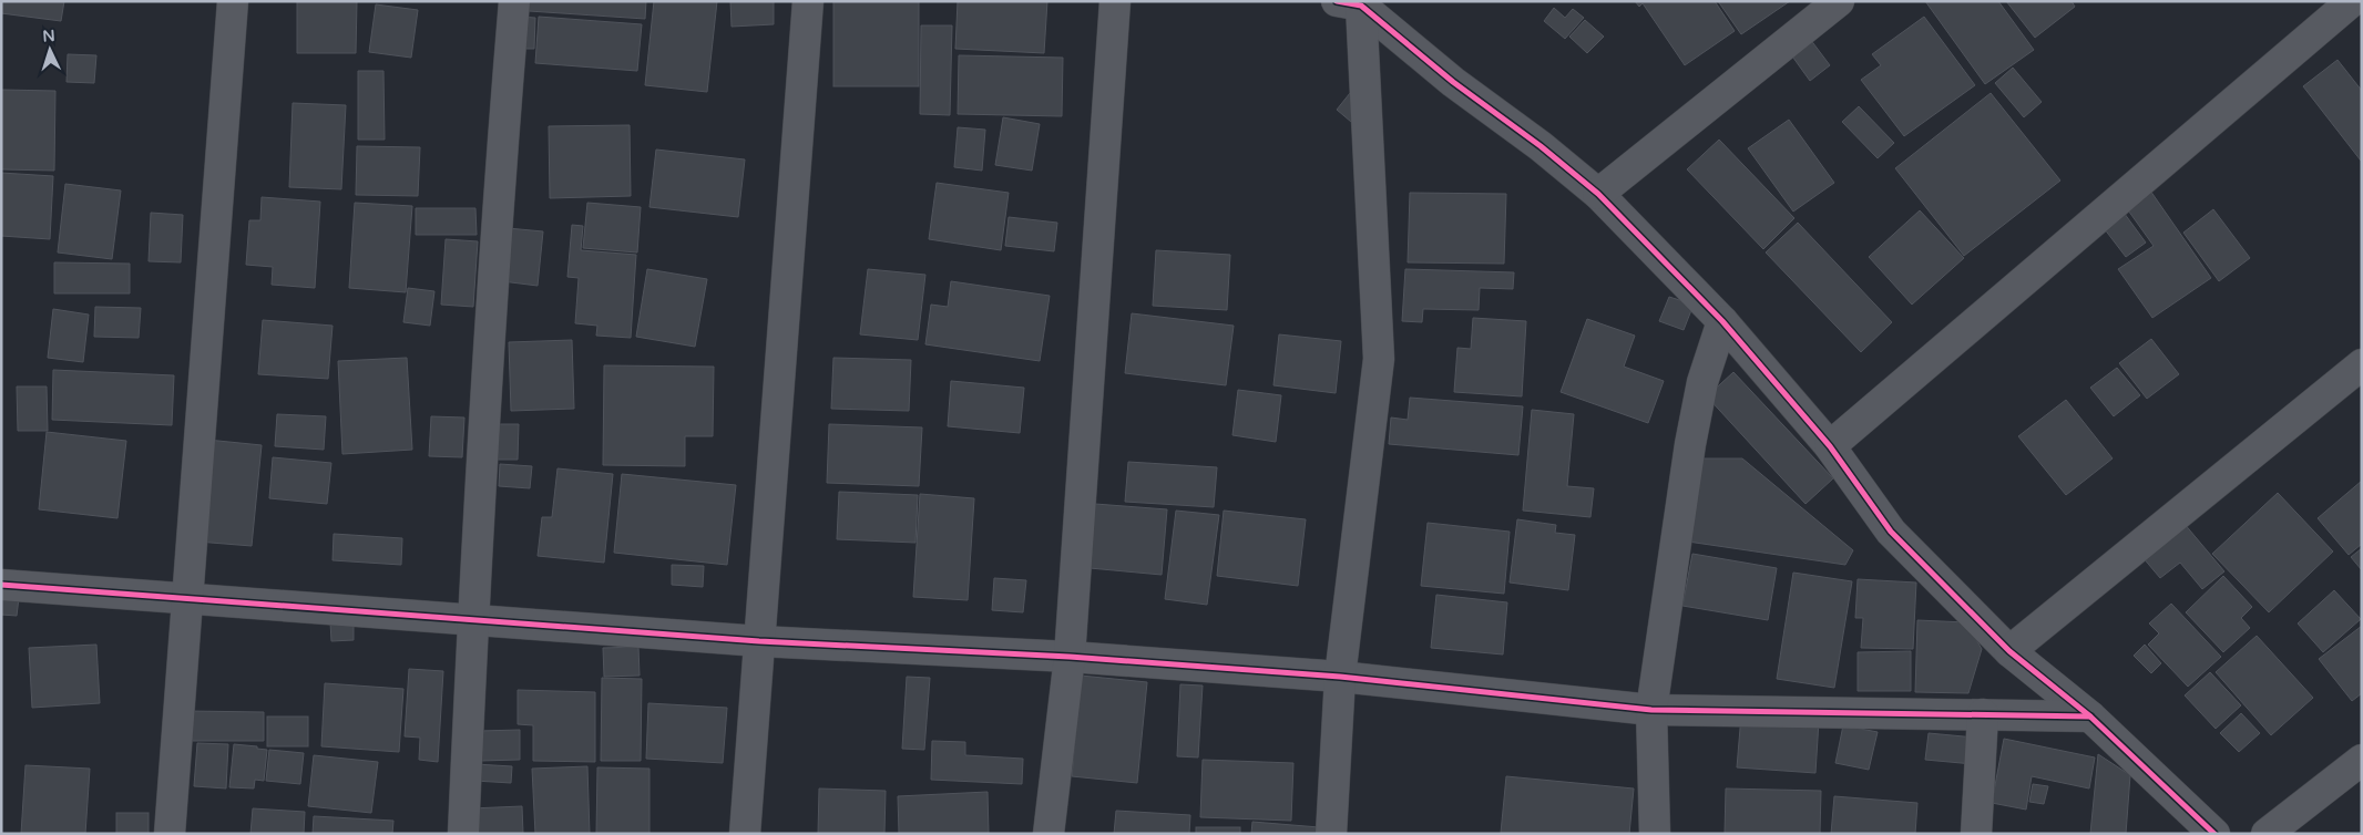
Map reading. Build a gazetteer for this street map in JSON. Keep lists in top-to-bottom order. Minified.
{"north":"top"}
